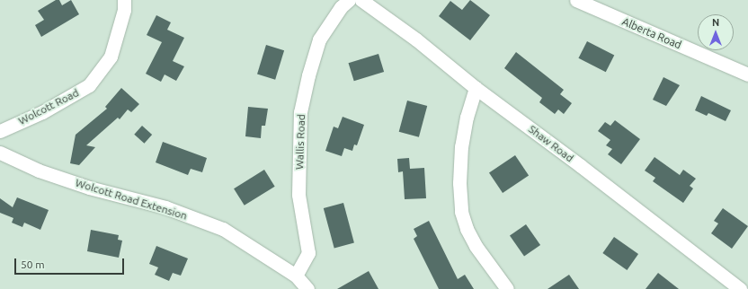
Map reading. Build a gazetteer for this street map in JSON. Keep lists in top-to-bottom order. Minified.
{"streets":{"street":["Alberta Road","Wolcott Road","Wallis Road","Shaw Road","Wolcott Road Extension"]},"crossings":[["Wallis Road","Wolcott Road Extension"]],"scale_bar":"50 m","north":"top"}
